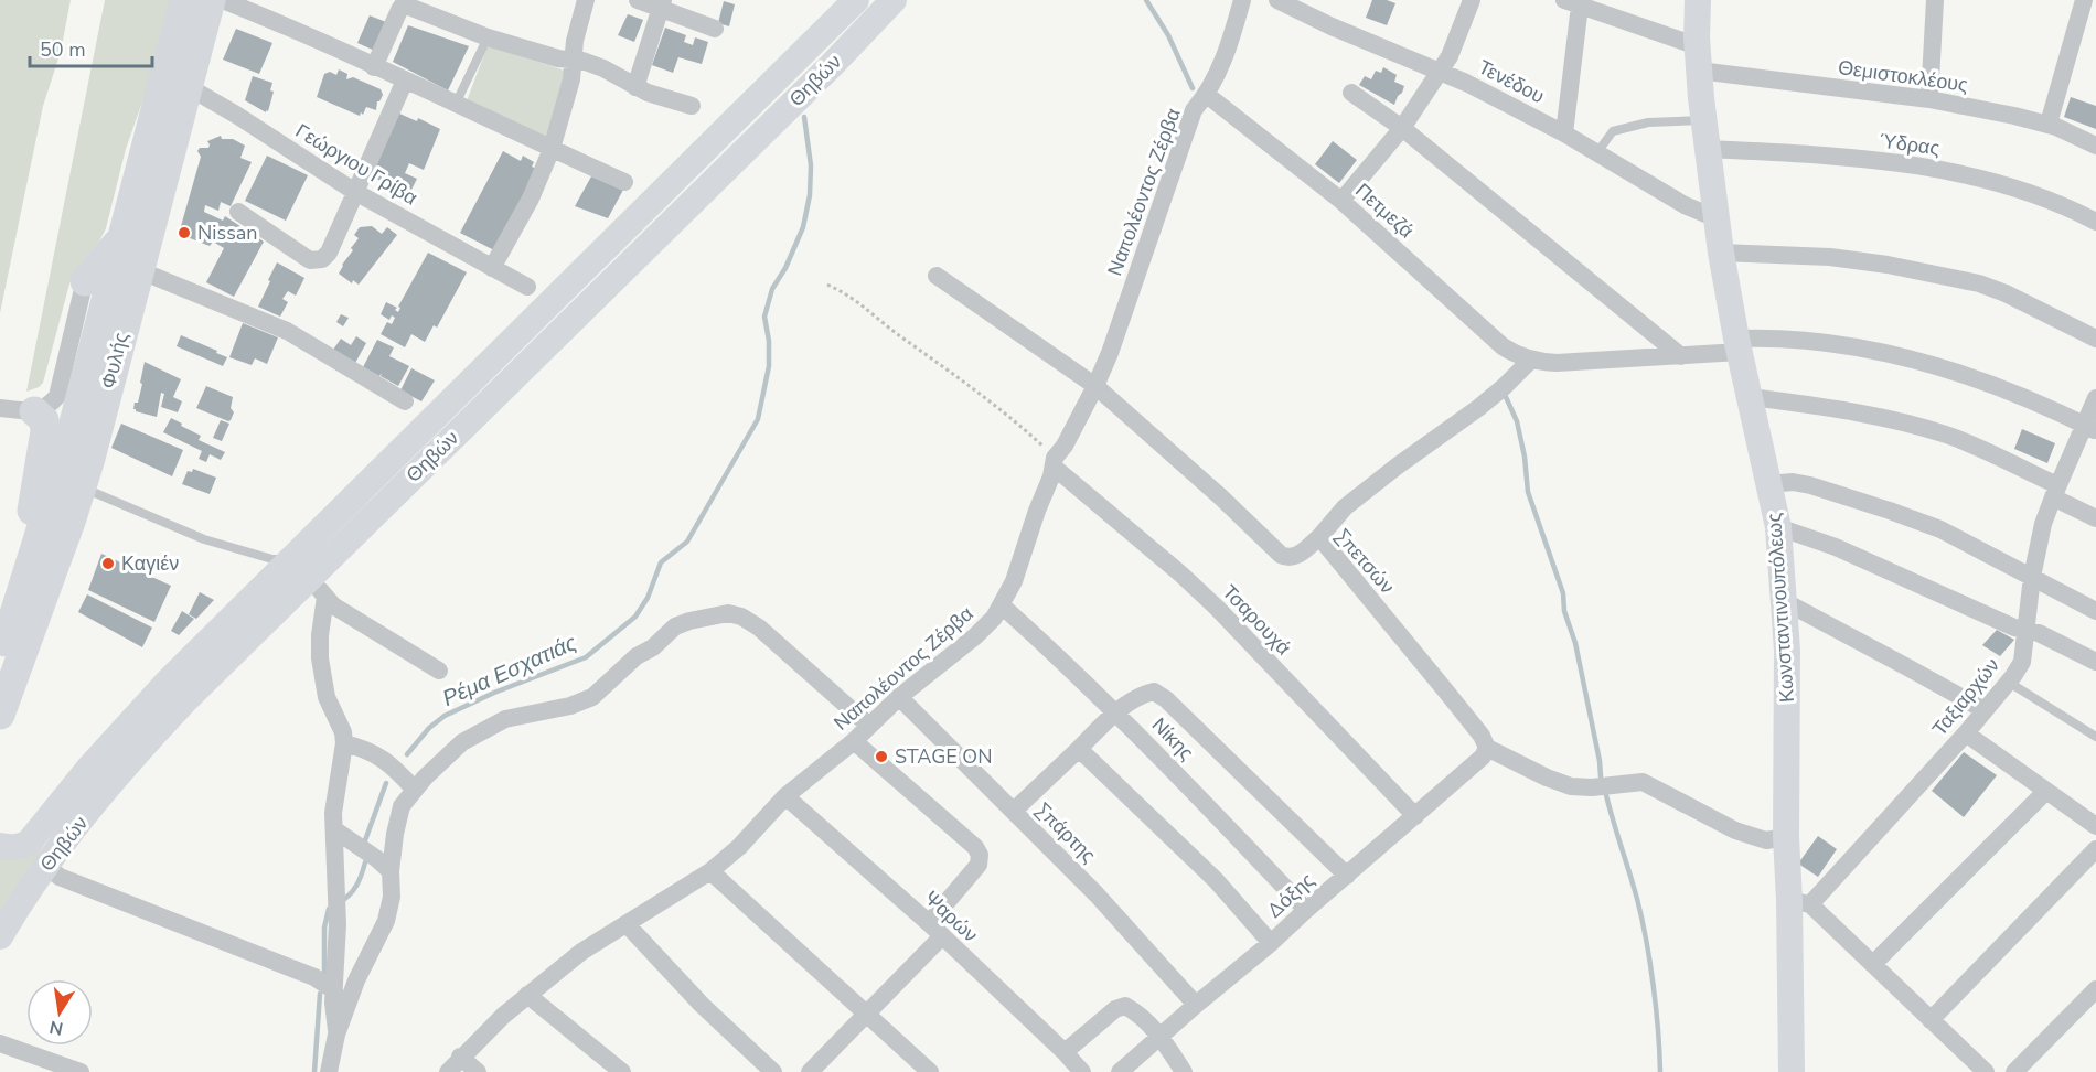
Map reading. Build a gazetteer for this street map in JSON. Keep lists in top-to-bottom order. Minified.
{"streets":{"main road":["Θηβών","Φυλής","Κωνσταντινουπόλεως"],"street":["Θεμιστοκλέους","Τενέδου","Ύδρας","Γεώργιου Γρίβα","Ναπολέοντος Ζέρβα","Πετμεζά","Σπετσών","Τσαρουχά","Ταξιαρχών","Νίκης","Σπάρτης","Δόξης","Ψαρών"]},"crossings":[["Θεμιστοκλέους","Κωνσταντινουπόλεως"],["Τενέδου","Κωνσταντινουπόλεως"],["Ύδρας","Κωνσταντινουπόλεως"],["Γεώργιου Γρίβα","Φυλής"],["Ναπολέοντος Ζέρβα","Πετμεζά"],["Ναπολέοντος Ζέρβα","Σπετσών"],["Ναπολέοντος Ζέρβα","Τσαρουχά"],["Ναπολέοντος Ζέρβα","Νίκης"],["Ναπολέοντος Ζέρβα","Σπάρτης"],["Ναπολέοντος Ζέρβα","Ψαρών"],["Σπετσών","Δόξης"],["Κωνσταντινουπόλεως","Ταξιαρχών"],["Τσαρουχά","Δόξης"],["Νίκης","Δόξης"],["Σπάρτης","Δόξης"]],"water":["Ρέμα Εσχατιάς"],"places":["Nissan","Καγιέν","STAGE ON"],"scale_bar":"50 m","north":"bottom"}
